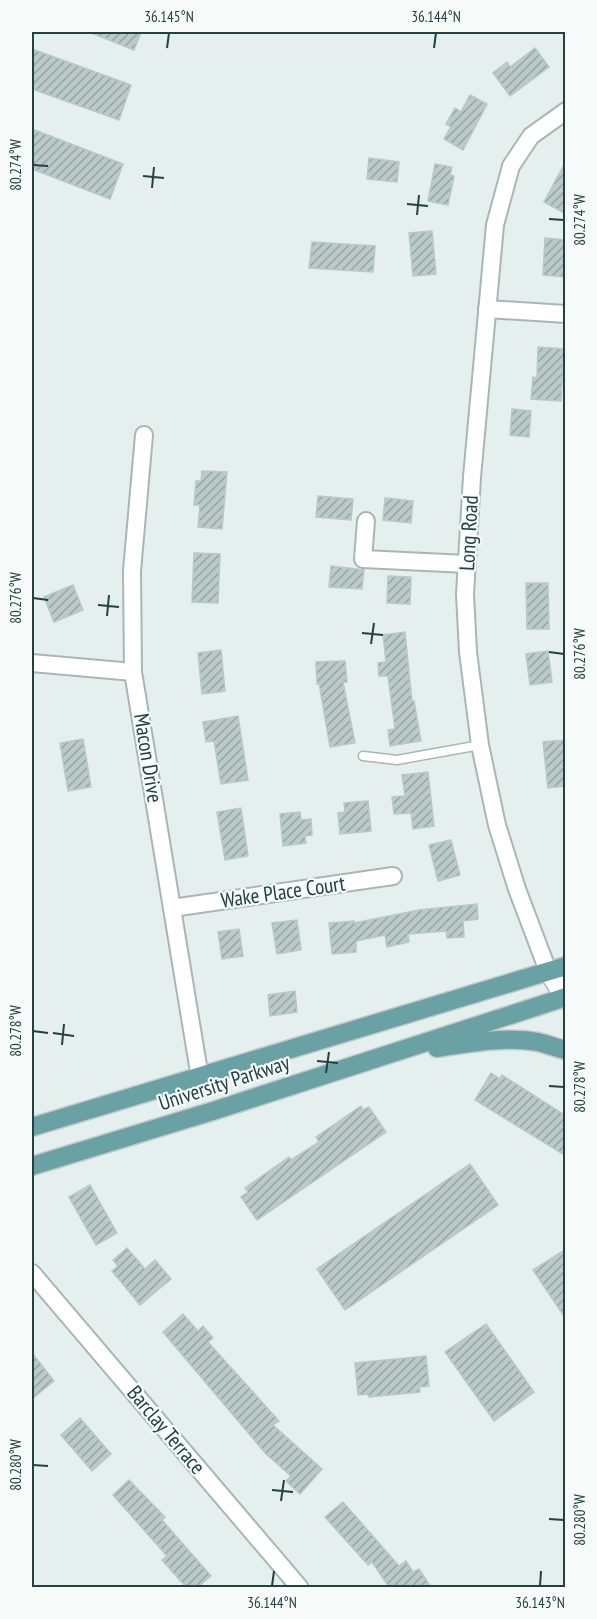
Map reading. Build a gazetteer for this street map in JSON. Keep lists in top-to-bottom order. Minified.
{"streets":{"main road":["Long Road","University Parkway"],"street":["Macon Drive","Wake Place Court","Barclay Terrace"]},"crossings":[["Long Road","University Parkway"],["Macon Drive","Wake Place Court"],["Macon Drive","University Parkway"]],"coordinates":["36.145°N","36.144°N","80.274°W","80.276°W","80.278°W","80.280°W","36.143°N"]}
